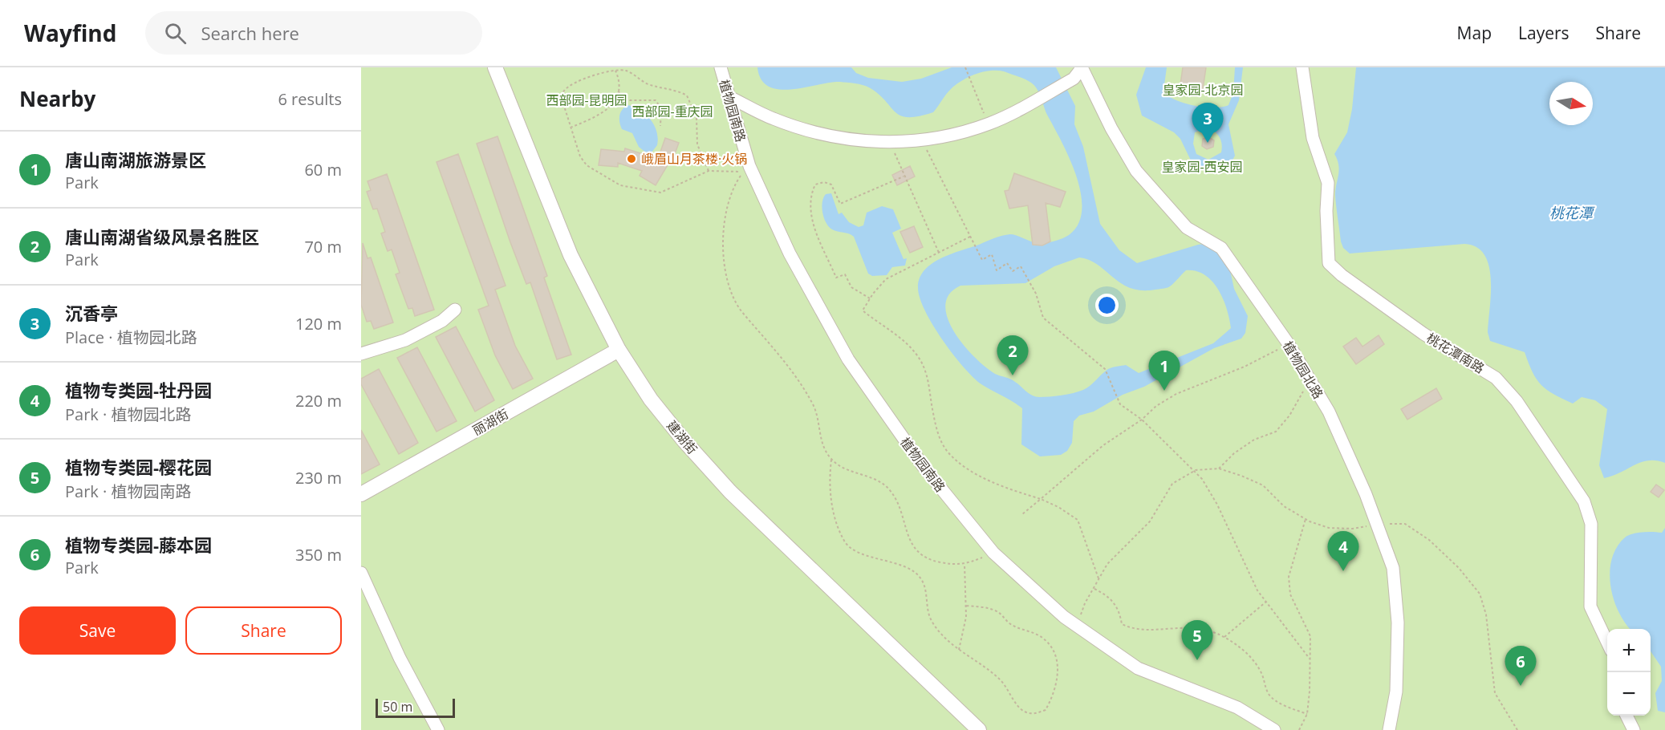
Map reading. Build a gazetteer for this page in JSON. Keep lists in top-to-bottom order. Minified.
{"streets":{"street":["植物园南路","桃花潭南路","植物园北路","丽湖街","建湖街"]},"crossings":[["丽湖街","建湖街"]],"water":["桃花潭"],"parks":["皇家园-北京园","西部园-昆明园","西部园-重庆园","皇家园-西安园"],"places":["峨眉山月茶楼·火锅"],"scale_bar":"50 m","north":"right","page":{"header":"Wayfind","search":"Search here","nav":["Map","Layers","Share"],"heading":["Nearby","6 results"],"pins":["3","2","1","4","5","6"],"list":[{"mark":"1","name":"唐山南湖旅游景区","note":"Park","value":"60 m"},{"mark":"2","name":"唐山南湖省级风景名胜区","note":"Park","value":"70 m"},{"mark":"3","name":"沉香亭","note":"Place · 植物园北路","value":"120 m"},{"mark":"4","name":"植物专类园-牡丹园","note":"Park · 植物园北路","value":"220 m"},{"mark":"5","name":"植物专类园-樱花园","note":"Park · 植物园南路","value":"230 m"},{"mark":"6","name":"植物专类园-藤本园","note":"Park","value":"350 m"}],"buttons":["Save","Share"],"map_buttons":["+","−"],"scale":"50 m"}}
